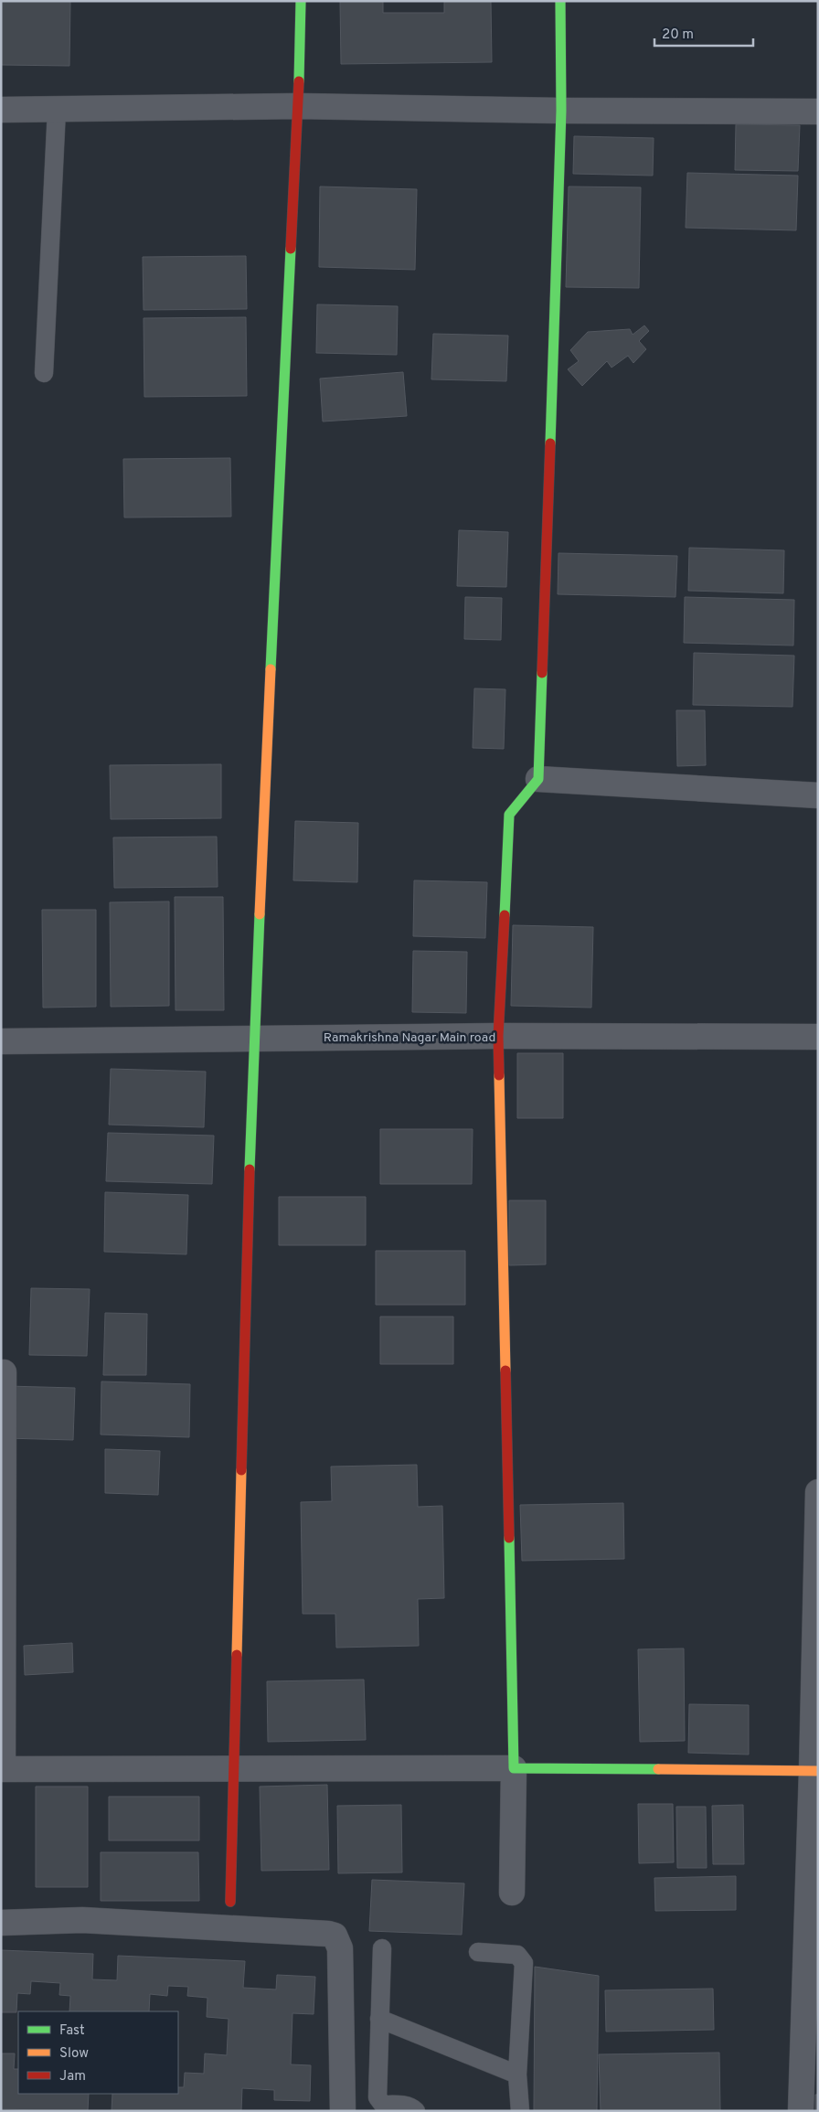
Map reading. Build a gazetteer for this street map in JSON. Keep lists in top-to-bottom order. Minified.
{"streets":{"street":["Ramakrishna Nagar Main road"]},"legend":["Fast","Slow","Jam"],"scale_bar":"20 m"}
